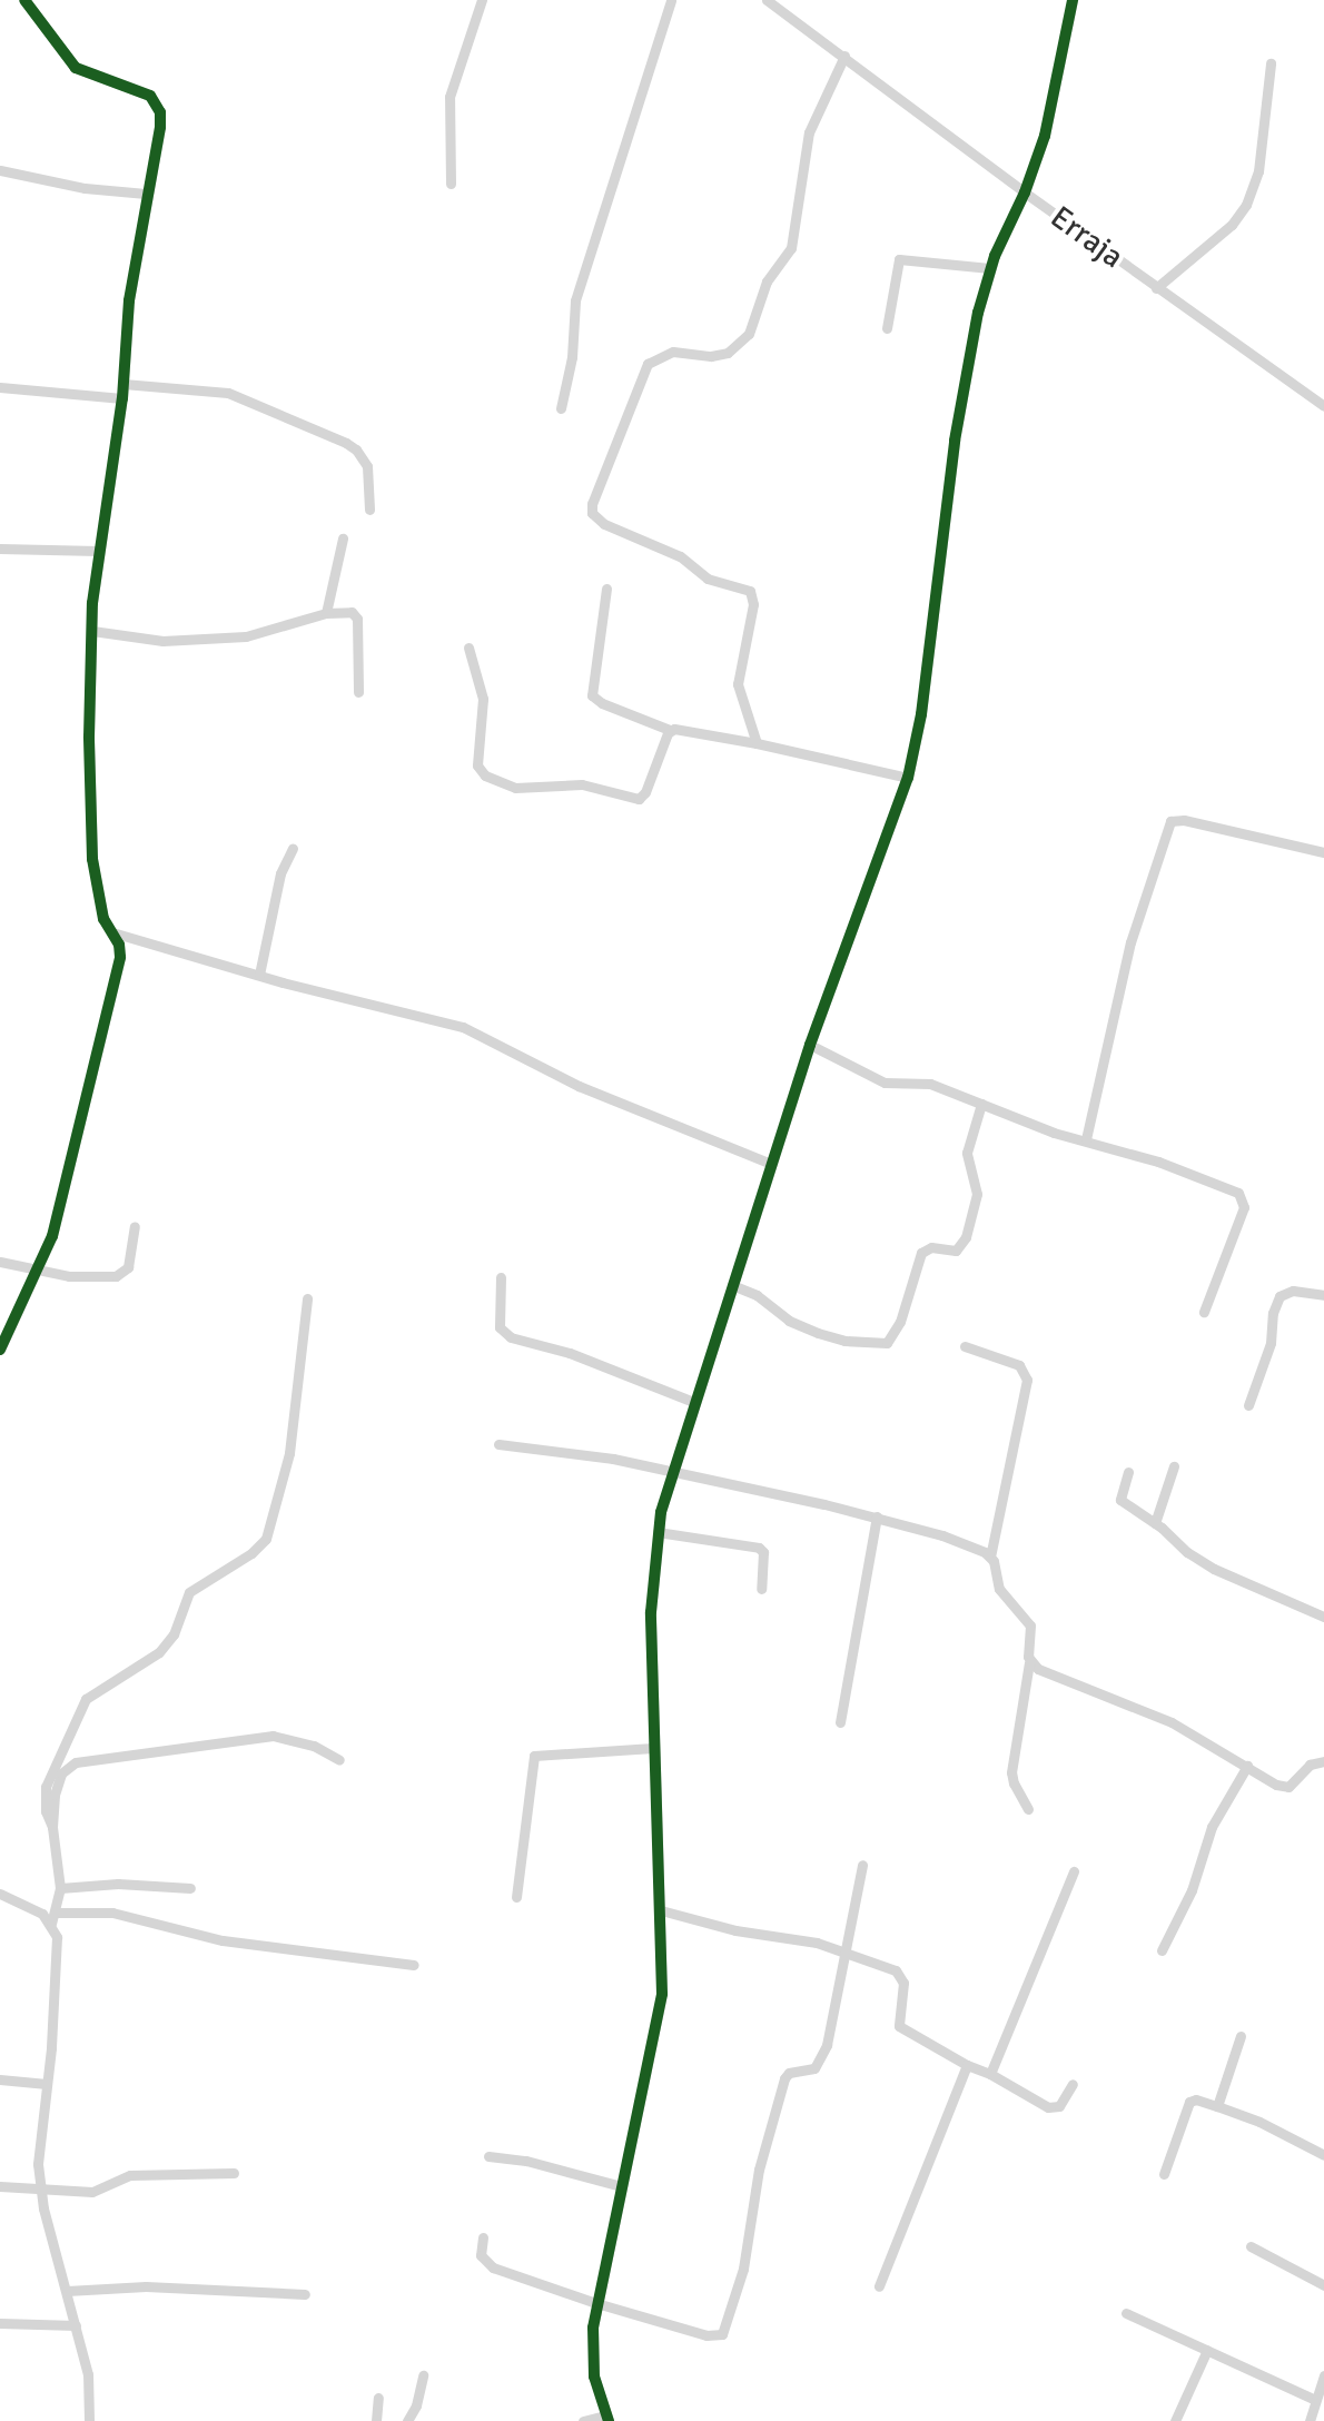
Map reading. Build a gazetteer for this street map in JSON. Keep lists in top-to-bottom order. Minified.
{"streets":{"street":["Erraja"]}}
